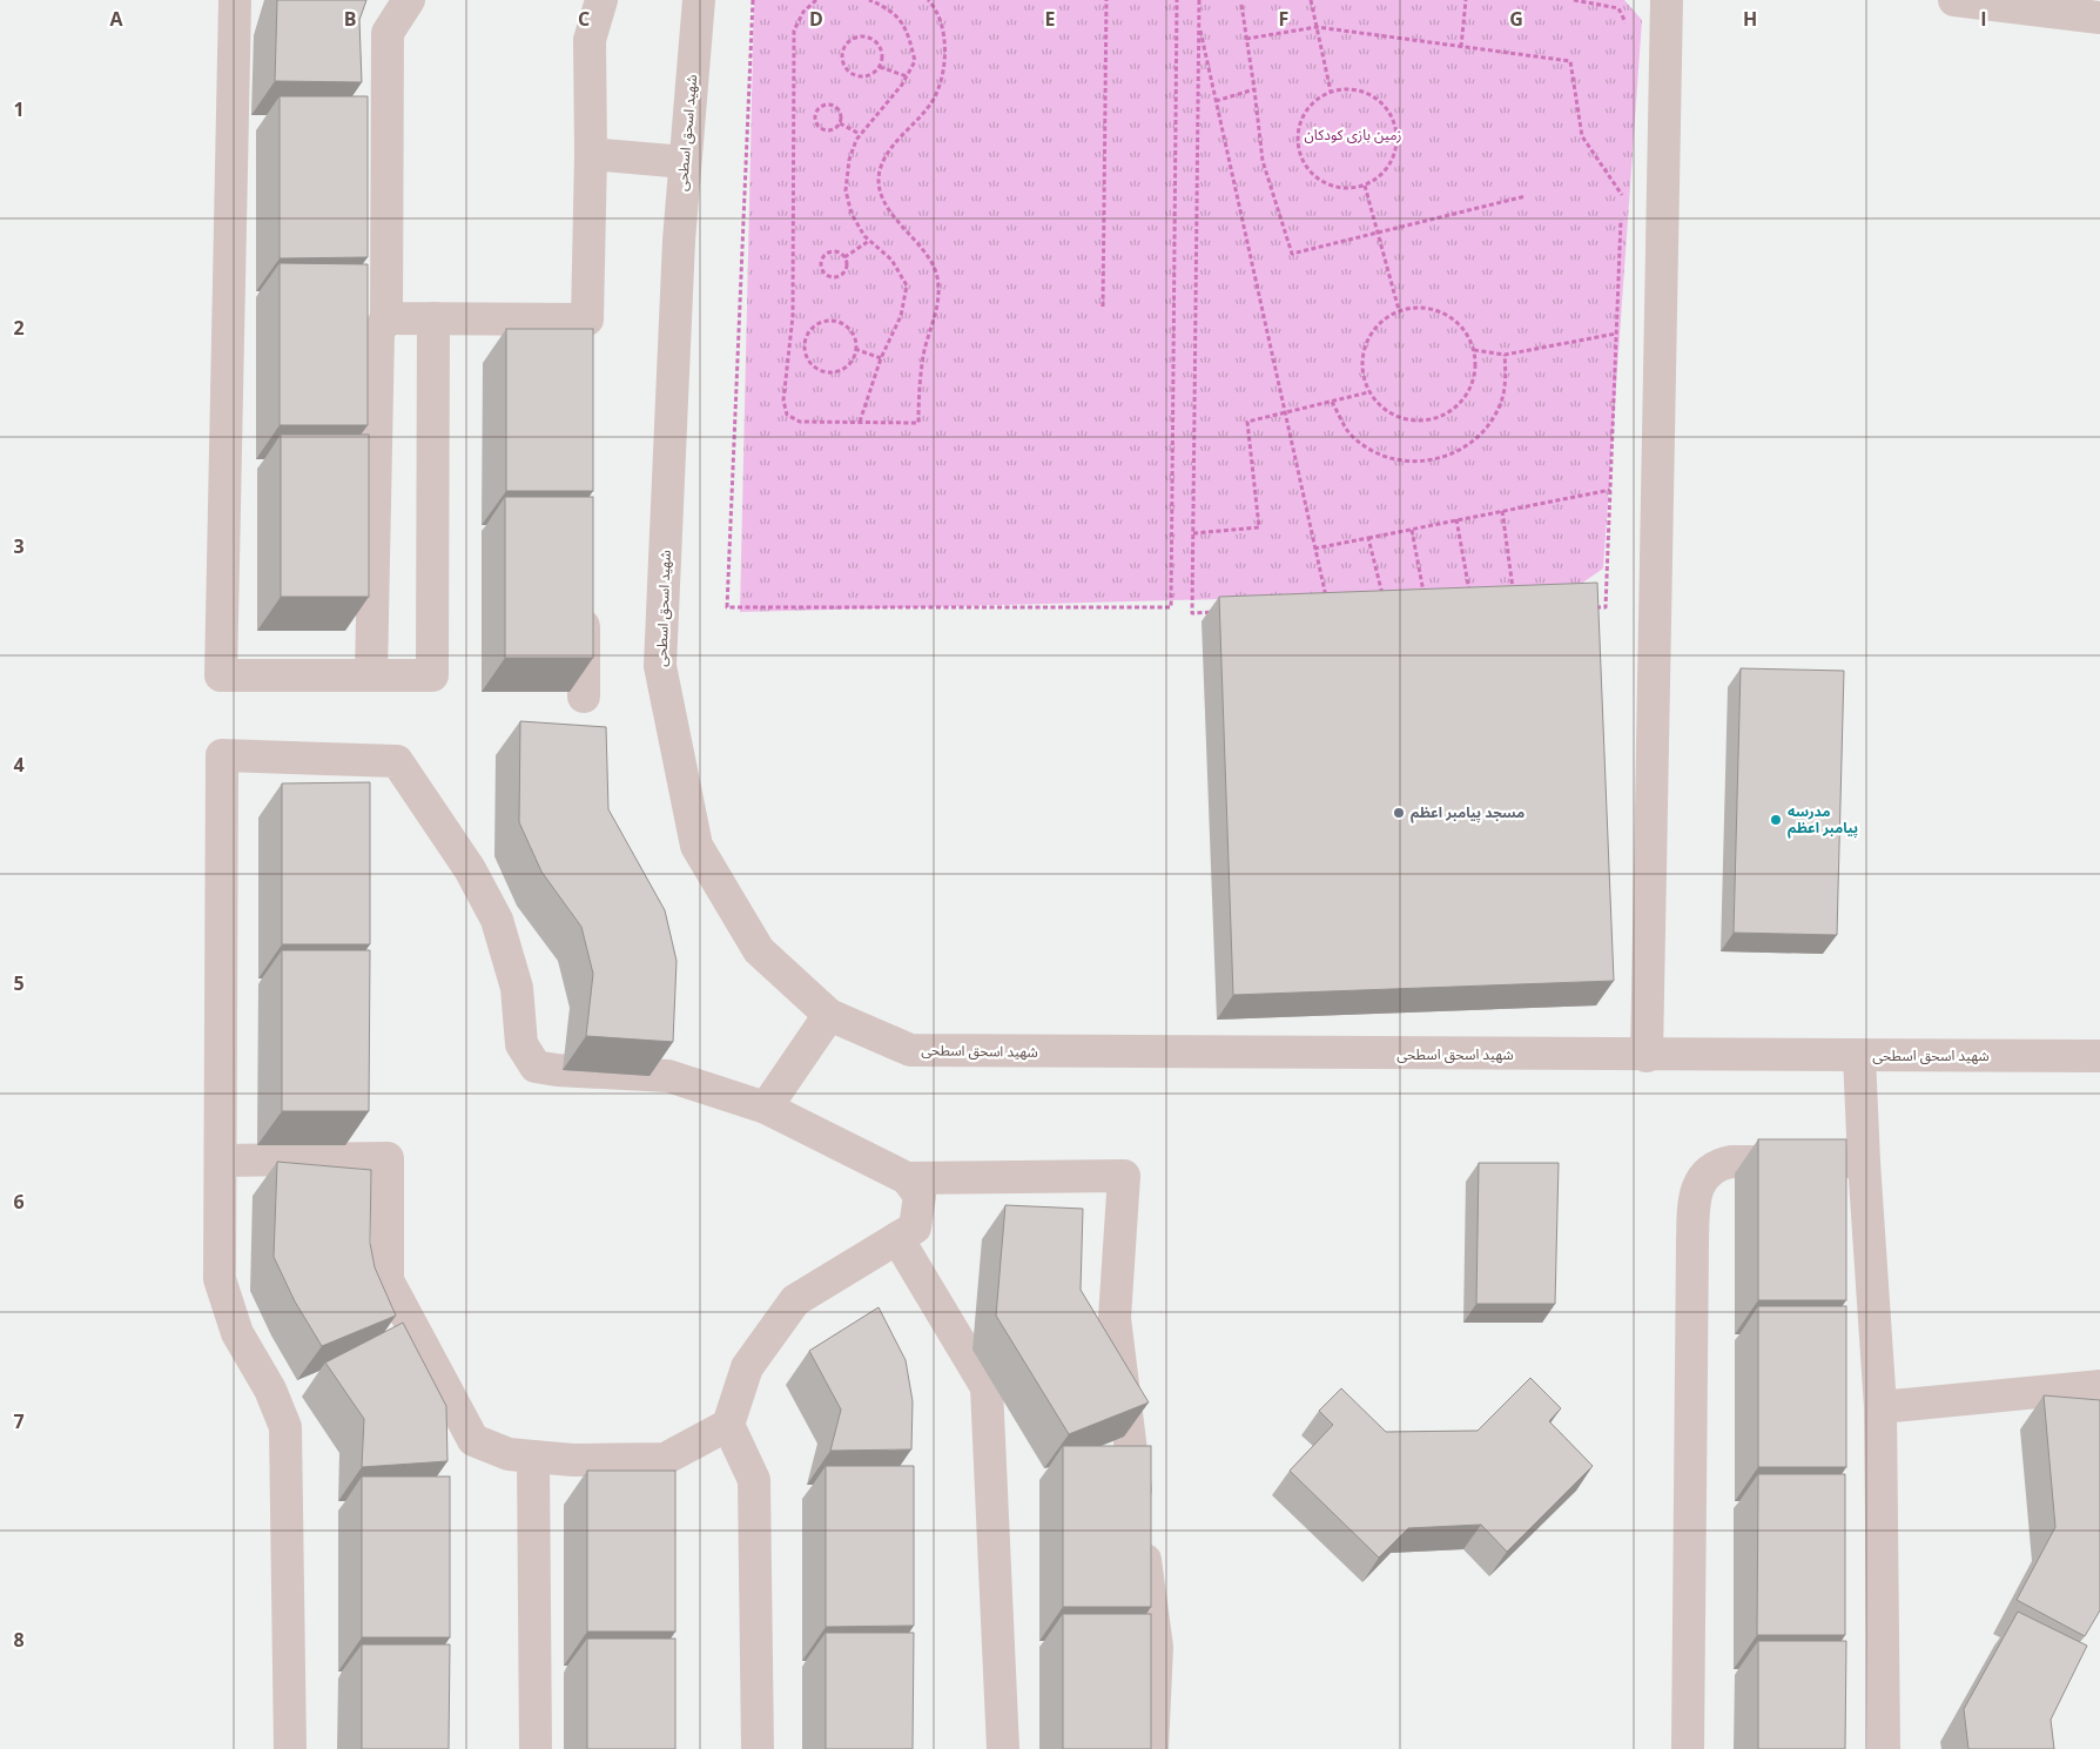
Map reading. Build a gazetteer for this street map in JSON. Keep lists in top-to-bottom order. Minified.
{"streets":{"street":["شهید اسحق اسطحی"]},"parks":["زمین بازی کودکان"],"places":["مسجد پیامبر اعظم","مدرسه پیامبر اعظم"],"grid":{"columns":["A","B","C","D","E","F","G","H","I"],"rows":["1","2","3","4","5","6","7","8"]}}
